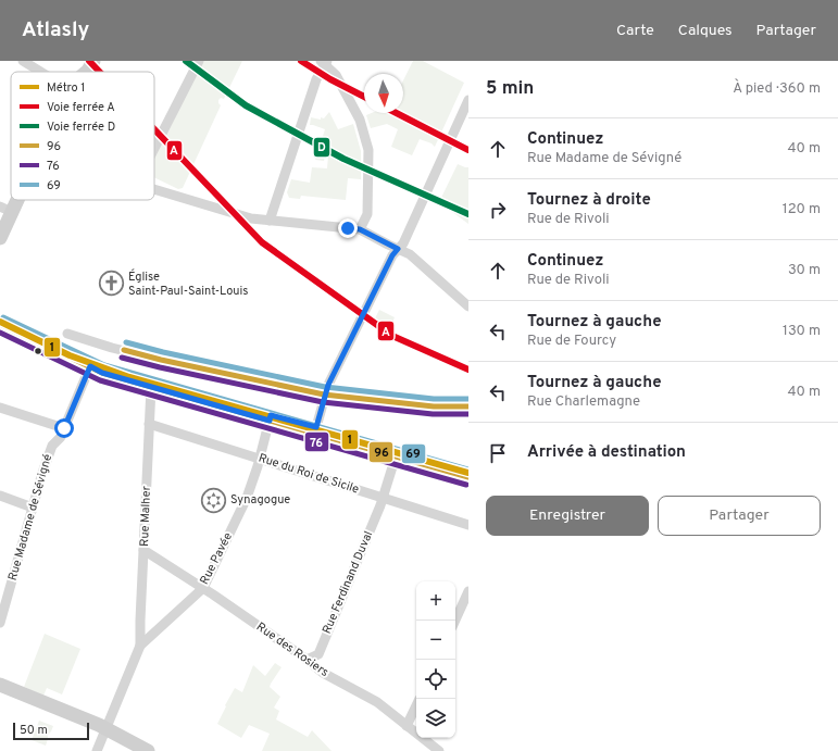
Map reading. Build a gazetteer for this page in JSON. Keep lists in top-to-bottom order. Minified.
{"streets":{"street":["Rue du Roi de Sicile","Rue Malher","Rue Madame de Sévigné","Rue Pavée","Rue Ferdinand Duval","Rue des Rosiers"]},"crossings":[["Rue du Roi de Sicile","Rue Malher"],["Rue du Roi de Sicile","Rue Pavée"],["Rue du Roi de Sicile","Rue Ferdinand Duval"],["Rue Malher","Rue Pavée"],["Rue Malher","Rue des Rosiers"],["Rue Pavée","Rue des Rosiers"],["Rue Ferdinand Duval","Rue des Rosiers"]],"places":{"church":["Église Saint-Paul-Saint-Louis"],"synagogue":["Synagogue"]},"lines":["rail line A","rail line D","transit line 69","metro line 1","transit line 96","transit line 76"],"legend":["Métro 1","Voie ferrée A","Voie ferrée D","96","76","69"],"scale_bar":"50 m","north":"bottom","page":{"header":"Atlasly","nav":["Carte","Calques","Partager"],"heading":["5 min","À pied · 360 m"],"list":[["Continuez","Rue Madame de Sévigné","40 m"],["Tournez à droite","Rue de Rivoli","120 m"],["Continuez","Rue de Rivoli","30 m"],["Tournez à gauche","Rue de Fourcy","130 m"],["Tournez à gauche","Rue Charlemagne","40 m"],"Arrivée à destination"],"buttons":["Enregistrer","Partager"],"map_buttons":["+","−"],"scale":"50 m"}}
